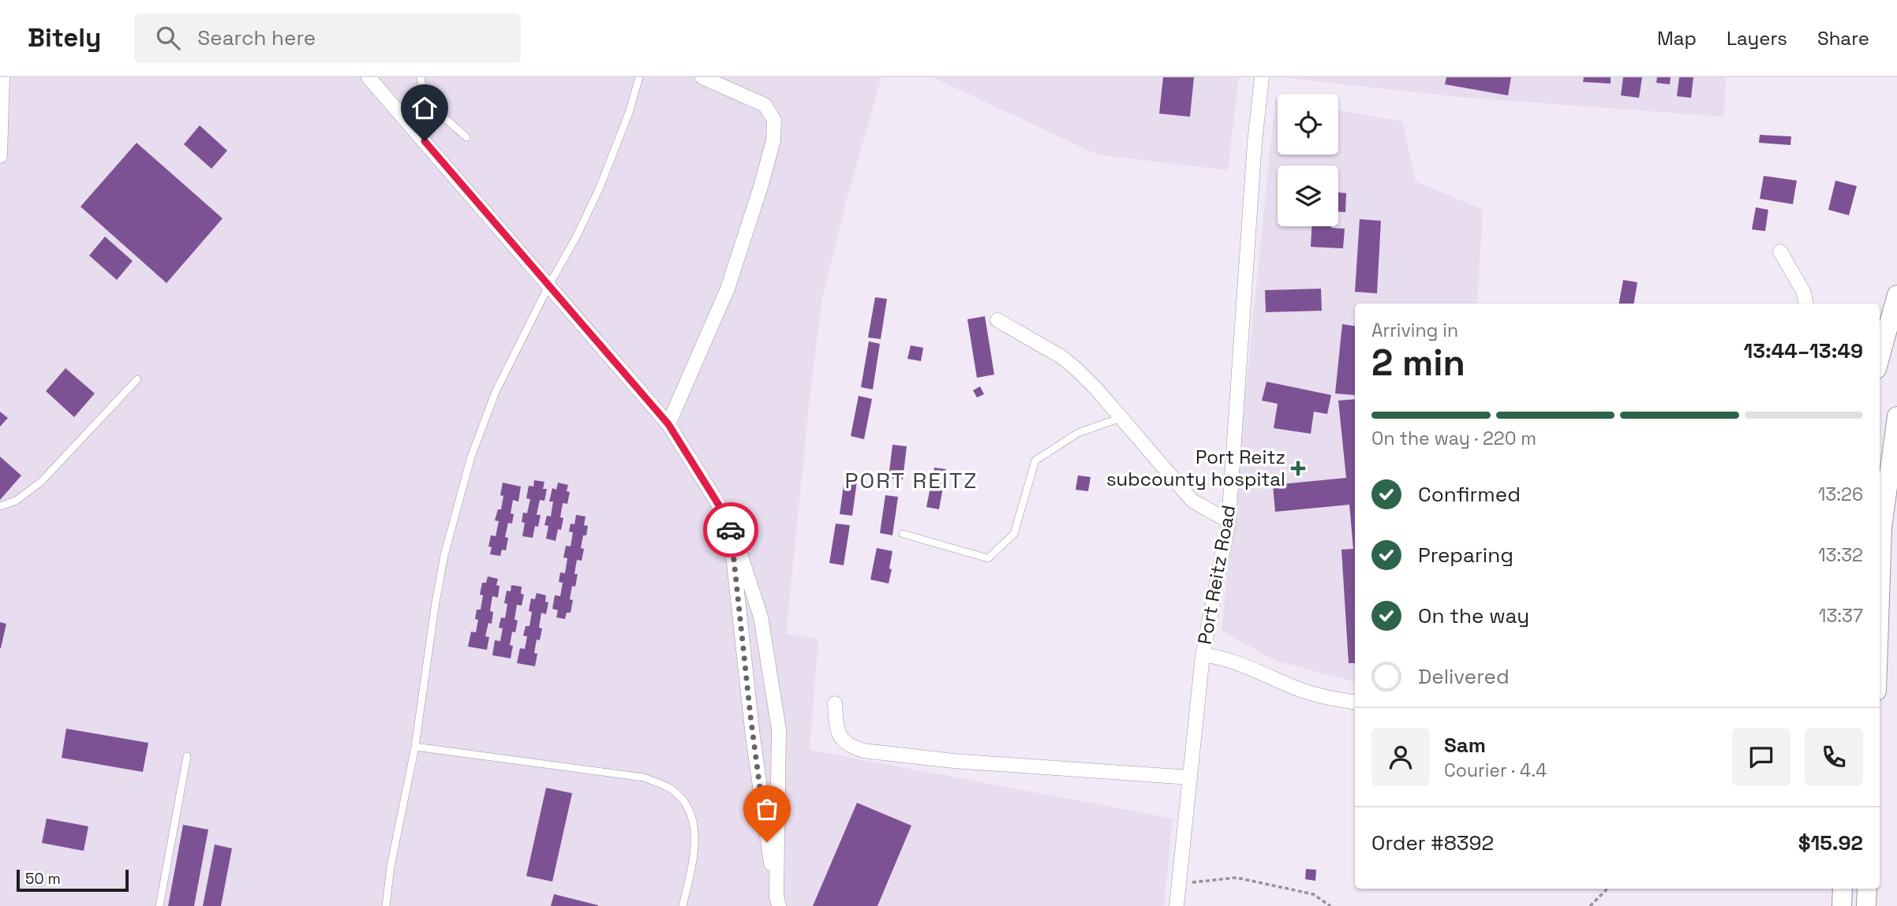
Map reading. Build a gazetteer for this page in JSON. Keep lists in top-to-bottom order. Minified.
{"streets":{"street":["Port Reitz Road"]},"districts":["PORT REITZ"],"places":{"health":["Port Reitz subcounty hospital"]},"scale_bar":"50 m","page":{"header":"Bitely","search":"Search here","nav":["Map","Layers","Share"],"heading":["2 min","Arriving in","13:44–13:49"],"panel":["Sam","Courier · 4.4","Order #8392","$15.92"],"bar":"On the way · 220 m","list":[["Confirmed","13:26"],["Preparing","13:32"],["On the way","13:37"],"Delivered"],"scale":"50 m"}}
